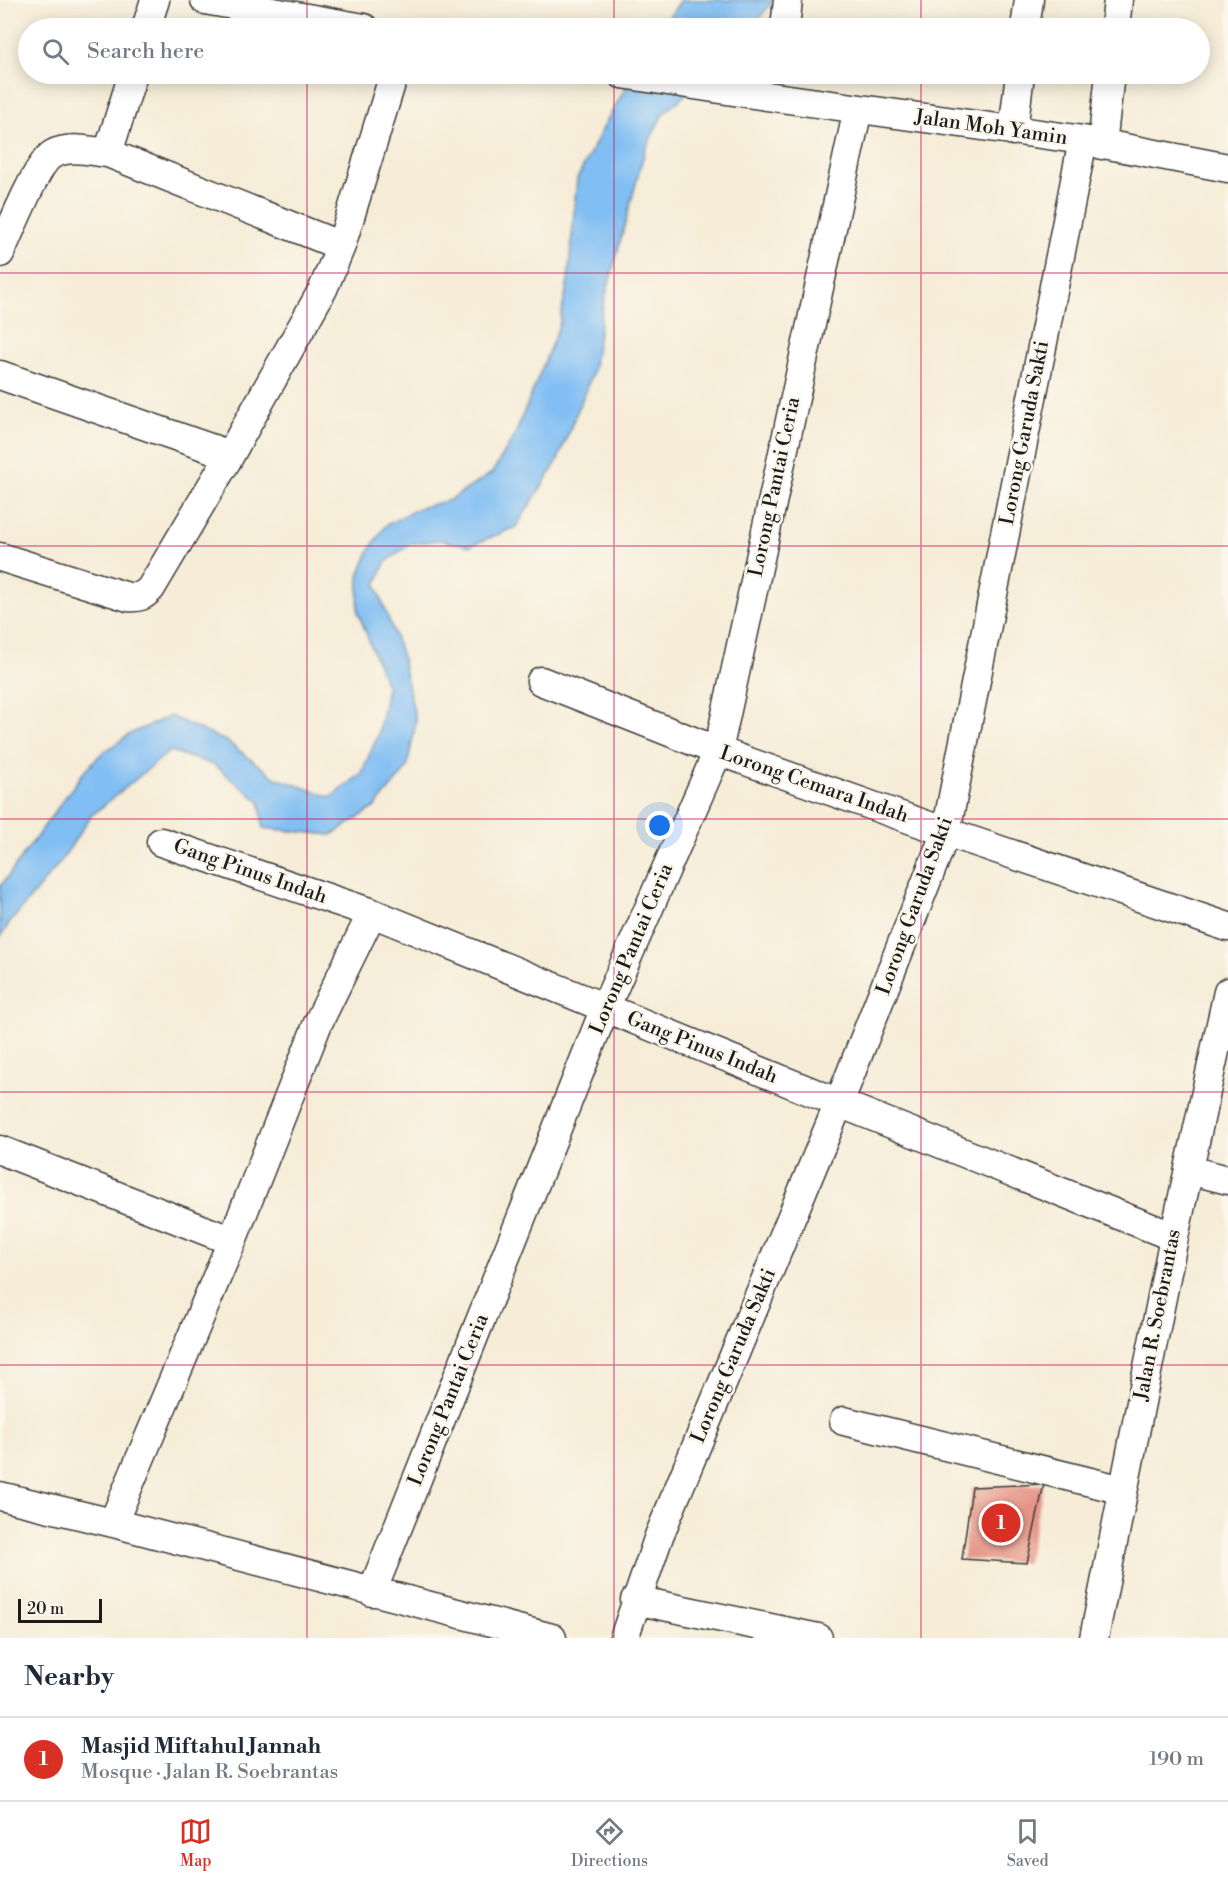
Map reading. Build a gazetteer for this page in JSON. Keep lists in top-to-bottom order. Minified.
{"streets":{"street":["Jalan Moh Yamin","Lorong Garuda Sakti","Lorong Pantai Ceria","Lorong Cemara Indah","Gang Pinus Indah","Jalan R. Soebrantas"]},"crossings":[["Jalan Moh Yamin","Lorong Garuda Sakti"],["Jalan Moh Yamin","Lorong Pantai Ceria"],["Lorong Garuda Sakti","Lorong Cemara Indah"],["Lorong Garuda Sakti","Gang Pinus Indah"],["Lorong Pantai Ceria","Lorong Cemara Indah"],["Lorong Pantai Ceria","Gang Pinus Indah"],["Gang Pinus Indah","Jalan R. Soebrantas"]],"scale_bar":"20 m","page":{"search":"Search here","pins":"1","scale":"20 m","heading":"Nearby","list":[{"mark":"1","name":"Masjid Miftahul Jannah","note":"Mosque · Jalan R. Soebrantas","value":"190 m"}],"nav":["Map","Directions","Saved"]}}
